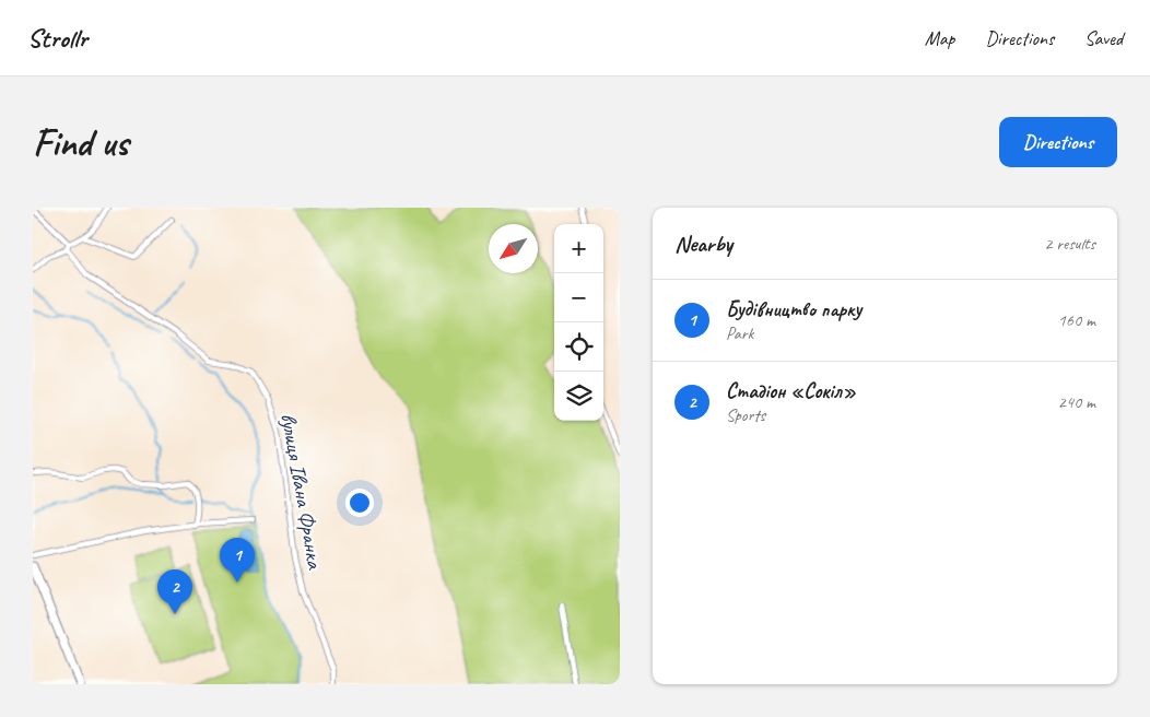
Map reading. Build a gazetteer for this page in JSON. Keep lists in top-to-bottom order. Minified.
{"streets":{"street":["вулиця Івана Франка"]},"north":"bottom left","page":{"header":"Strollr","nav":["Map","Directions","Saved"],"buttons":"Directions","title":"Find us","heading":["Nearby","2 results"],"map_buttons":["+","−"],"list":[{"mark":"1","name":"Будівництво парку","note":"Park","value":"160 m"},{"mark":"2","name":"Стадіон «Сокіл»","note":"Sports","value":"240 m"}],"pins":["1","2"]}}
